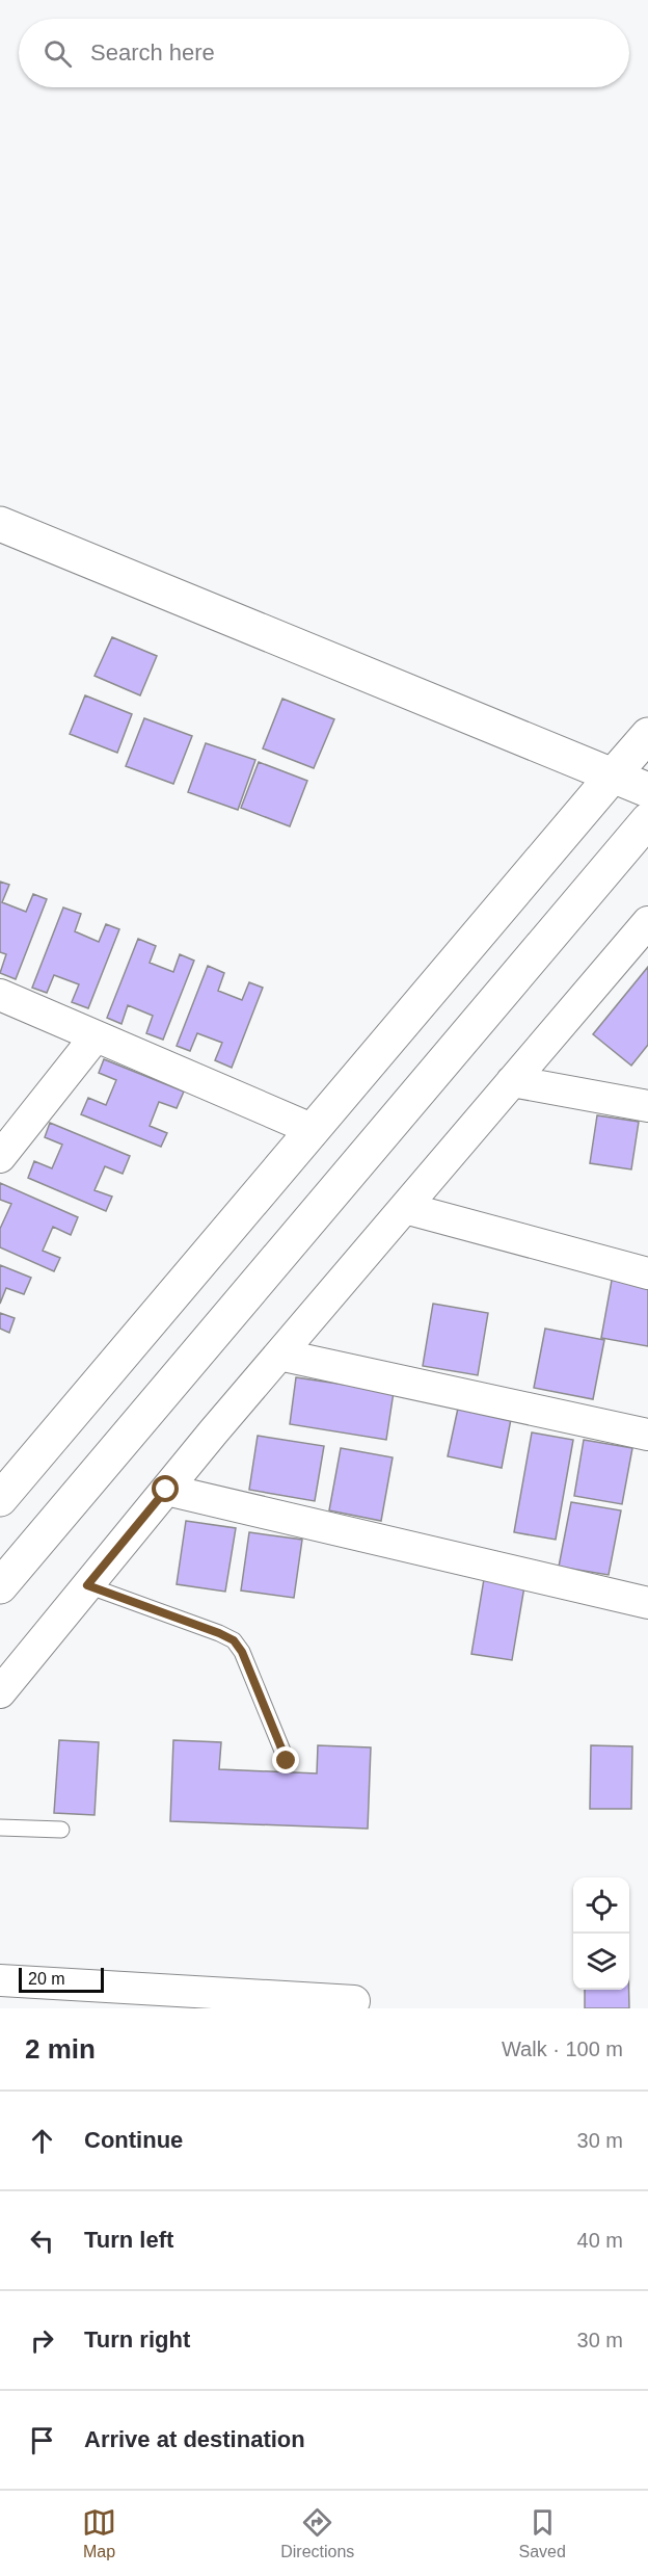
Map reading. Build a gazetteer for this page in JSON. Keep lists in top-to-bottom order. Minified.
{"scale_bar":"20 m","page":{"search":"Search here","scale":"20 m","heading":["2 min","Walk · 100 m"],"list":[["Continue","30 m"],["Turn left","40 m"],["Turn right","30 m"],"Arrive at destination"],"nav":["Map","Directions","Saved"]}}
